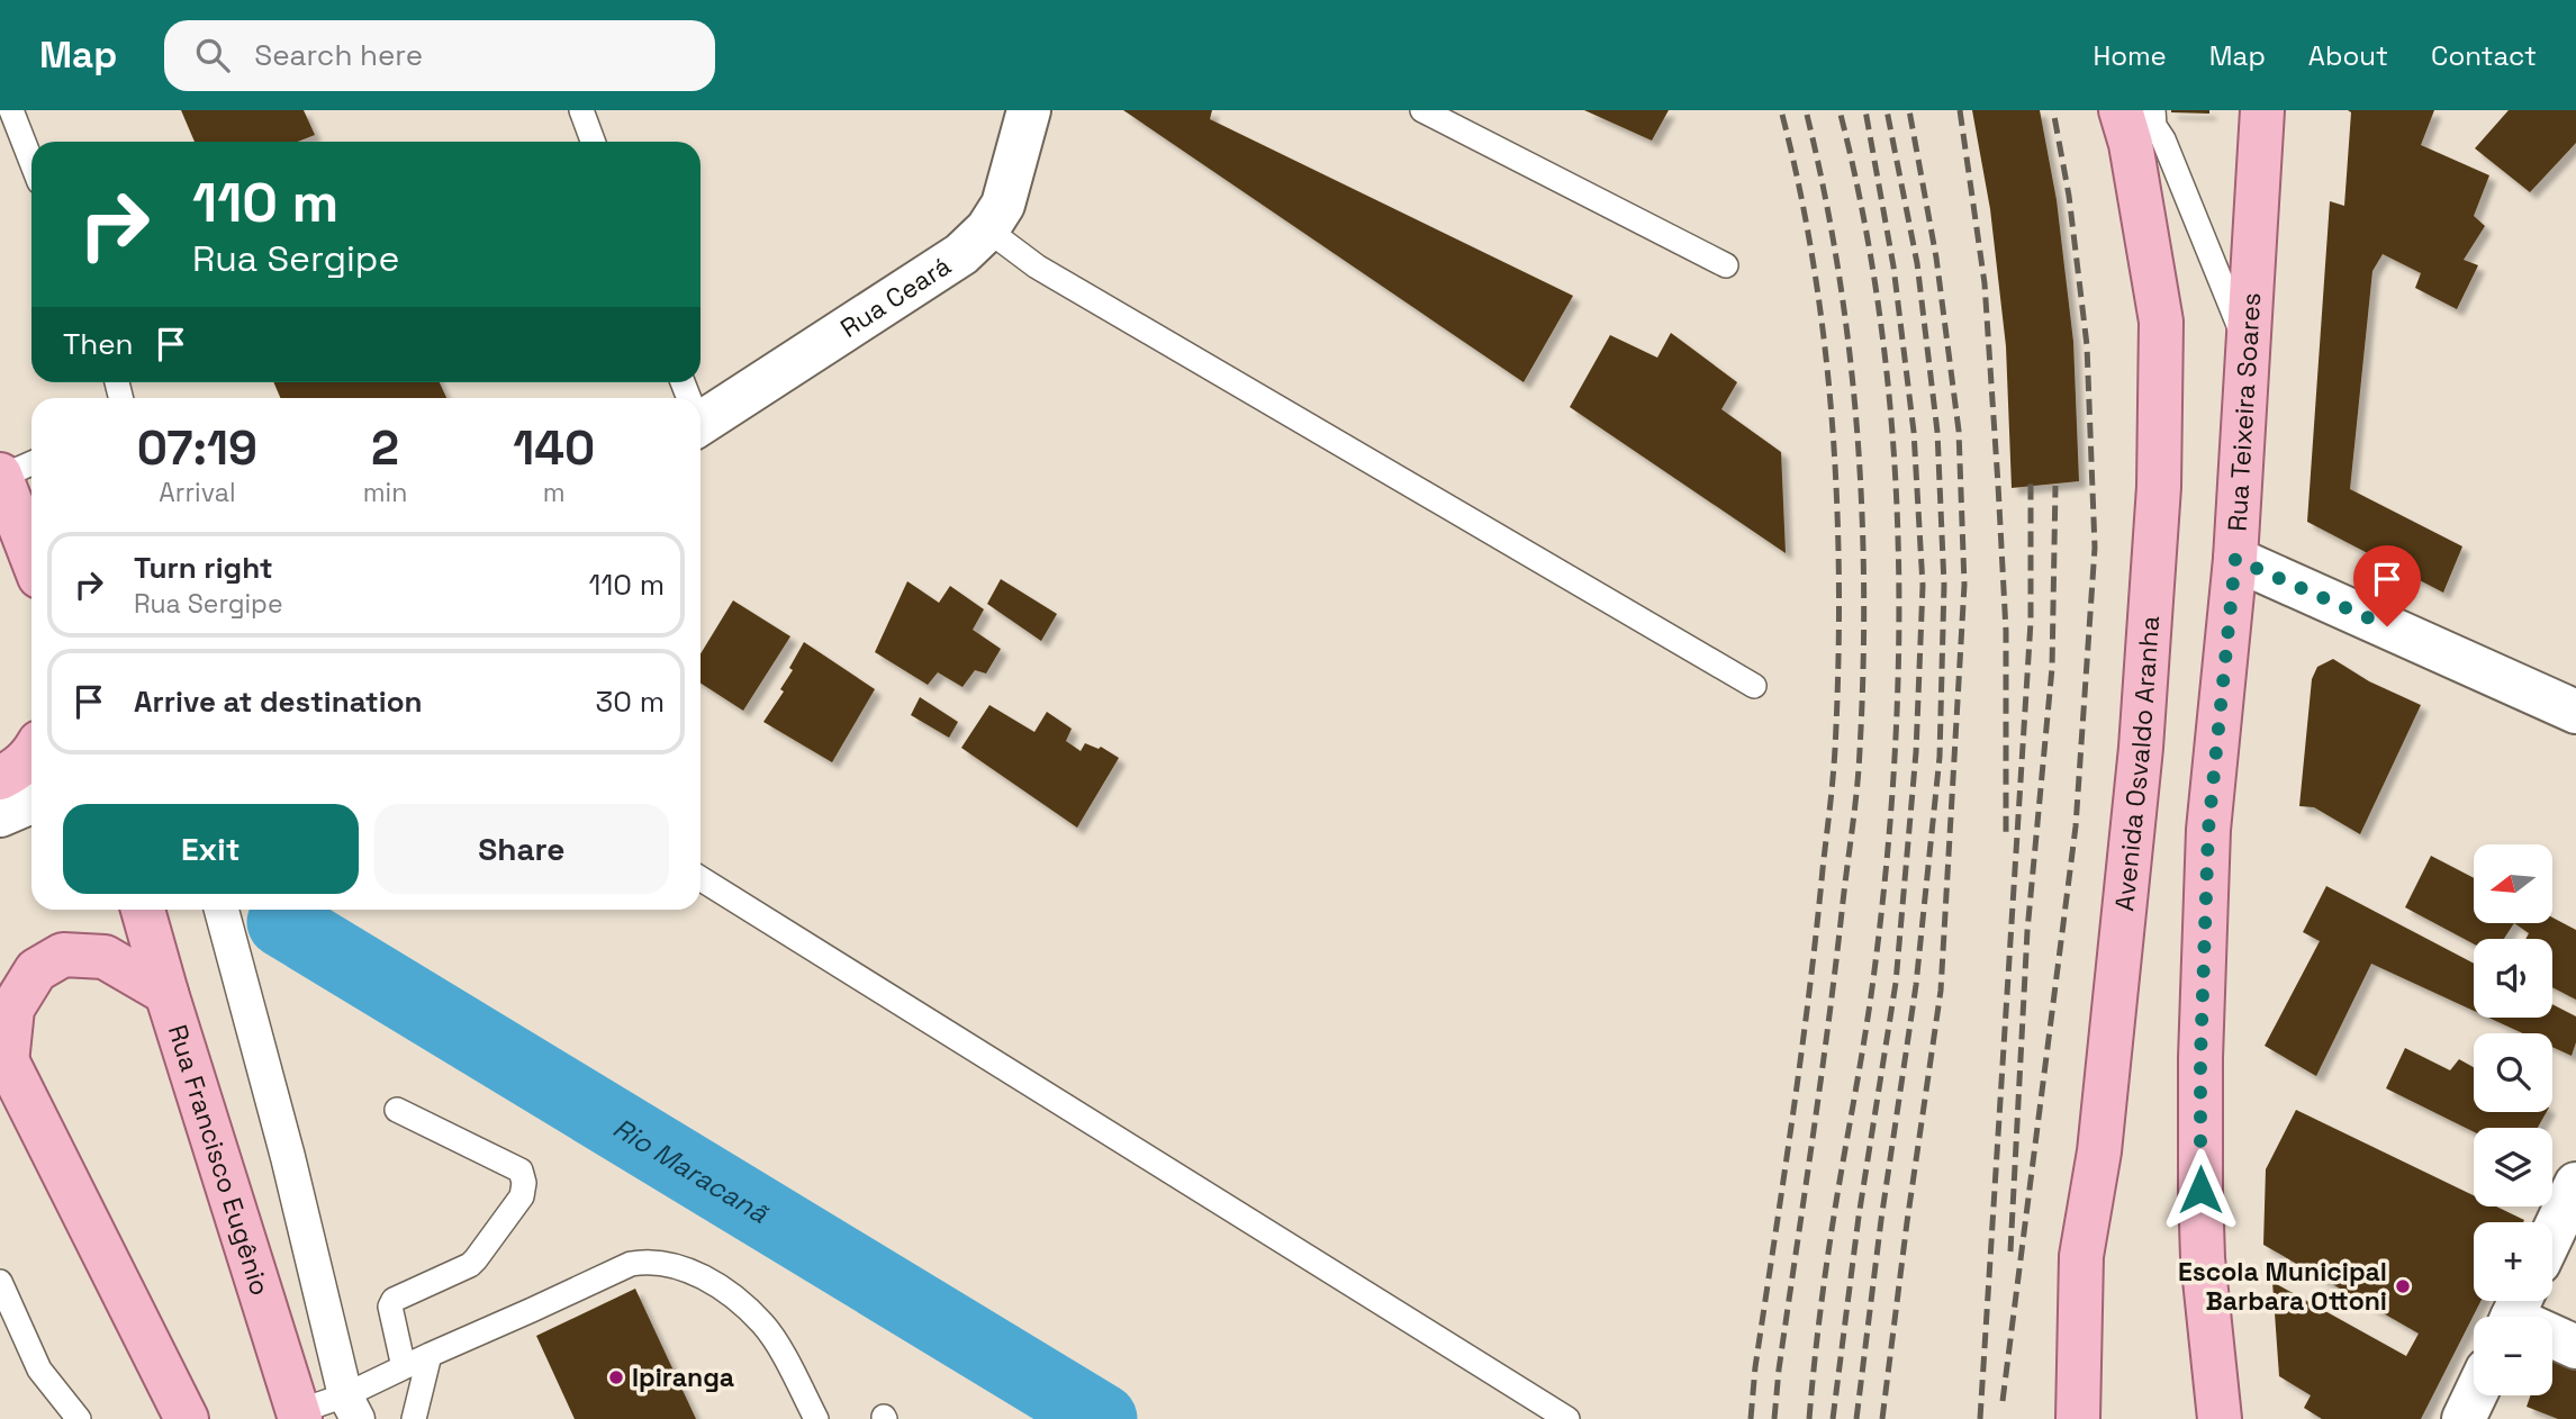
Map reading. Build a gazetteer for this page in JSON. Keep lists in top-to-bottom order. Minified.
{"streets":{"main road":["Rua Teixeira Soares","Avenida Osvaldo Aranha","Rua Francisco Eugênio"],"street":["Rua Ceará"]},"water":["Rio Maracanã"],"places":["Escola Municipal Barbara Ottoni","Ipiranga"],"north":"left","page":{"header":"Map","search":"Search here","nav":["Home","Map","About","Contact"],"turn":["110 m","Rua Sergipe"],"then":"Then","eta":["07:19","Arrival","2","min","140","m"],"list":[{"name":"Turn right","note":"Rua Sergipe","value":"110 m"},{"name":"Arrive at destination","value":"30 m"}],"buttons":["Exit","Share"],"map_buttons":["+","−"]}}
